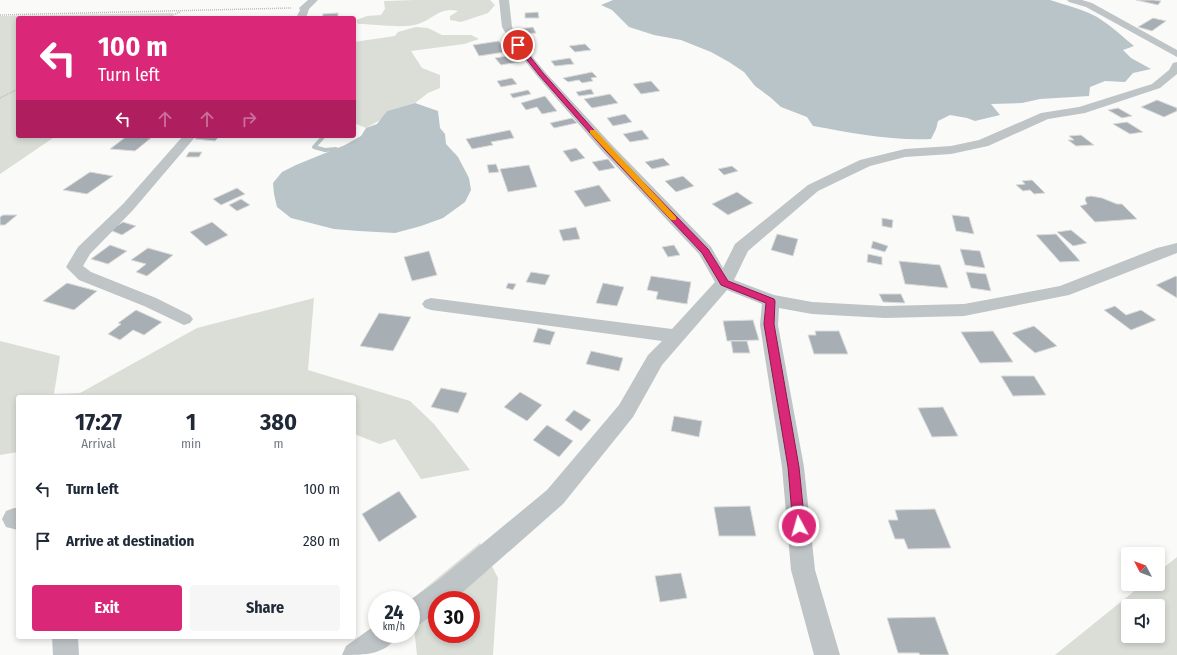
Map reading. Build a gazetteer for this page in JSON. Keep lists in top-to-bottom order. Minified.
{"north":"top left","page":{"turn":["100 m","Turn left"],"eta":["17:27","Arrival","1","min","380","m"],"list":[{"name":"Turn left","value":"100 m"},{"name":"Arrive at destination","value":"280 m"}],"buttons":["Exit","Share"],"speed":"24 km/h","limit":"30"}}
